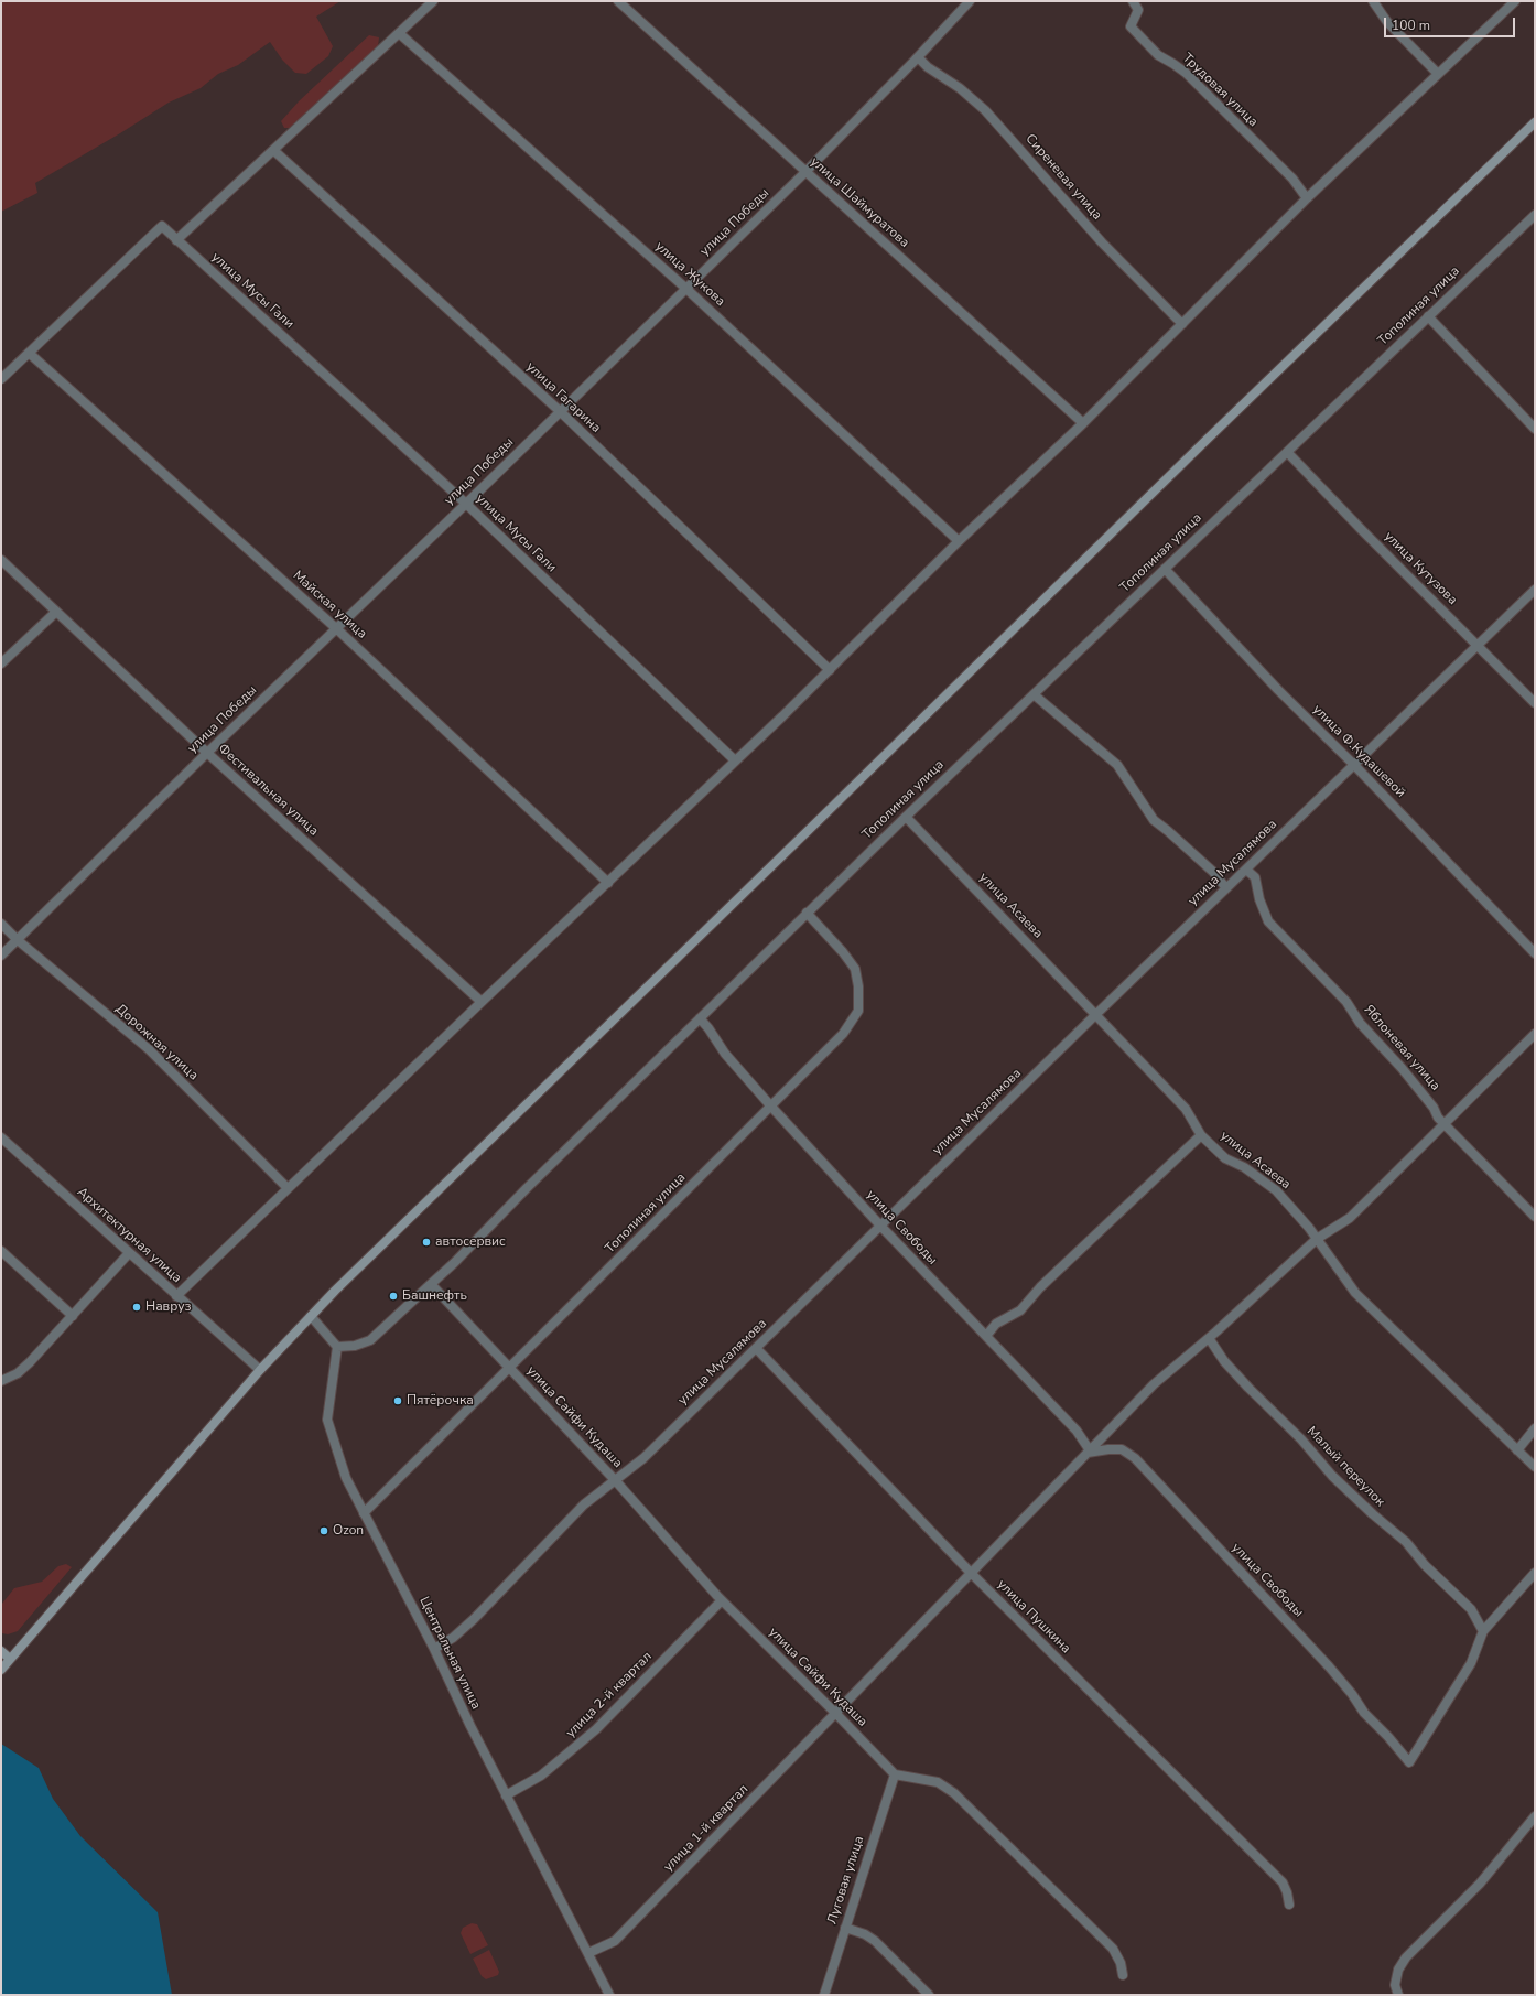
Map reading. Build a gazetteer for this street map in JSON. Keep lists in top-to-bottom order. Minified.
{"streets":{"street":["Трудовая улица","Сиреневая улица","улица Шаймуратова","улица Победы","улица Жукова","улица Мусы Гали","Тополиная улица","улица Гагарина","улица Кутузова","Майская улица","улица Ф.Кудашевой","Фестивальная улица","улица Мусалямова","улица Асаева","Дорожная улица","Яблоневая улица","улица Свободы","Архитектурная улица","улица Сайфи Кудаша","Малый переулок","улица Пушкина","Центральная улица","улица 2-й квартал","улица 1-й квартал","Луговая улица"]},"crossings":[["Сиреневая улица","улица Победы"],["улица Шаймуратова","улица Победы"],["улица Победы","улица Жукова"],["улица Победы","улица Мусы Гали"],["улица Победы","улица Гагарина"],["улица Победы","Майская улица"],["улица Победы","Фестивальная улица"],["улица Победы","Дорожная улица"],["улица Мусы Гали","Майская улица"],["Тополиная улица","улица Кутузова"],["Тополиная улица","улица Ф.Кудашевой"],["Тополиная улица","улица Асаева"],["Тополиная улица","улица Свободы"],["Тополиная улица","улица Сайфи Кудаша"],["Тополиная улица","Центральная улица"],["улица Кутузова","улица Мусалямова"],["улица Ф.Кудашевой","улица Мусалямова"],["улица Мусалямова","улица Асаева"],["улица Мусалямова","Яблоневая улица"],["улица Мусалямова","улица Свободы"],["улица Мусалямова","улица Сайфи Кудаша"],["улица Мусалямова","улица Пушкина"],["улица Мусалямова","Центральная улица"],["улица Асаева","улица 1-й квартал"],["Яблоневая улица","улица 1-й квартал"],["улица Свободы","Малый переулок"],["улица Свободы","улица 1-й квартал"],["улица Сайфи Кудаша","улица 2-й квартал"],["улица Сайфи Кудаша","улица 1-й квартал"],["улица Сайфи Кудаша","Луговая улица"],["Малый переулок","улица 1-й квартал"],["улица Пушкина","улица 1-й квартал"],["Центральная улица","улица 2-й квартал"],["Центральная улица","улица 1-й квартал"]],"places":["автосервис","Башнефть","Навруз","Пятёрочка","Ozon"],"scale_bar":"100 m"}
